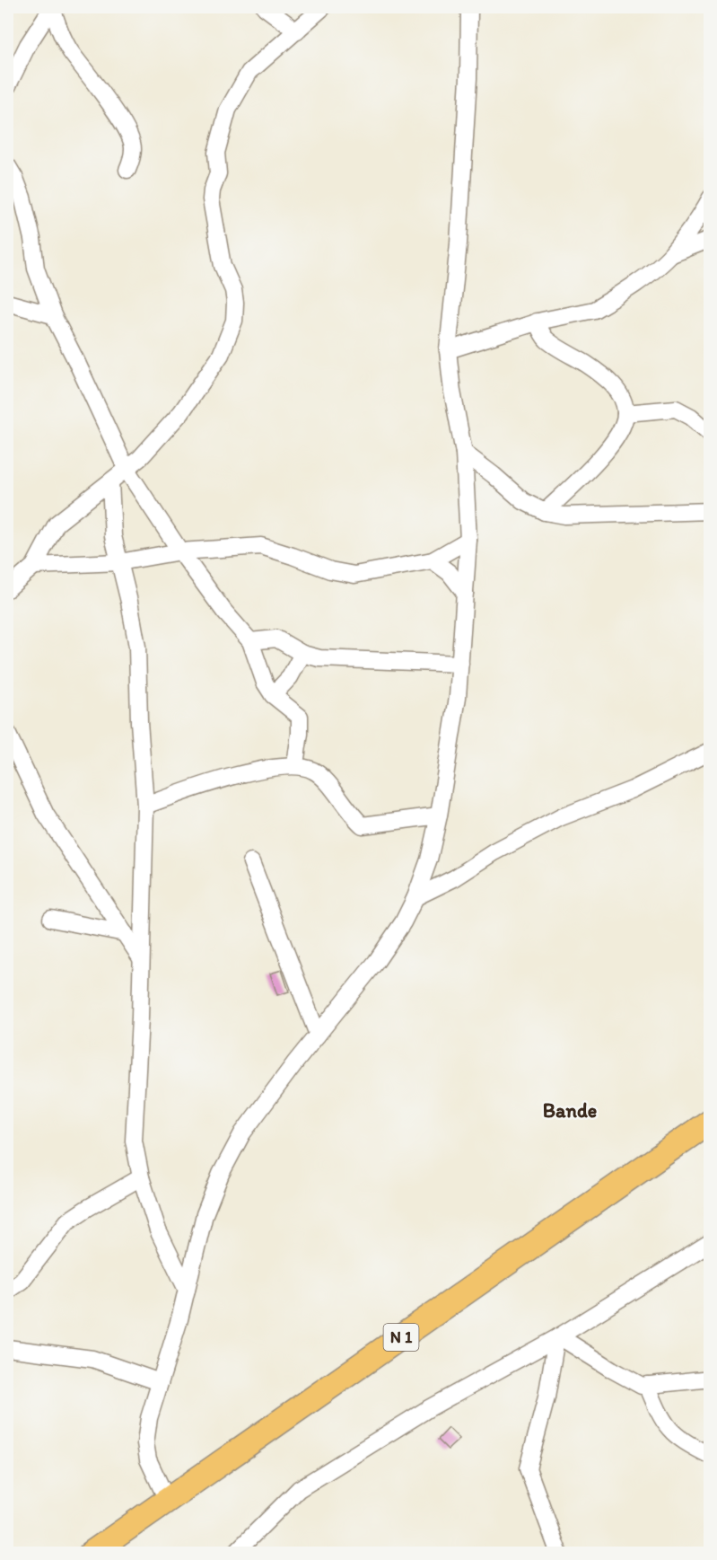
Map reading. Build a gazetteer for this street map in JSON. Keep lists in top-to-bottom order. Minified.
{"streets":{"highway":["N 1"]},"districts":["Bande"]}
